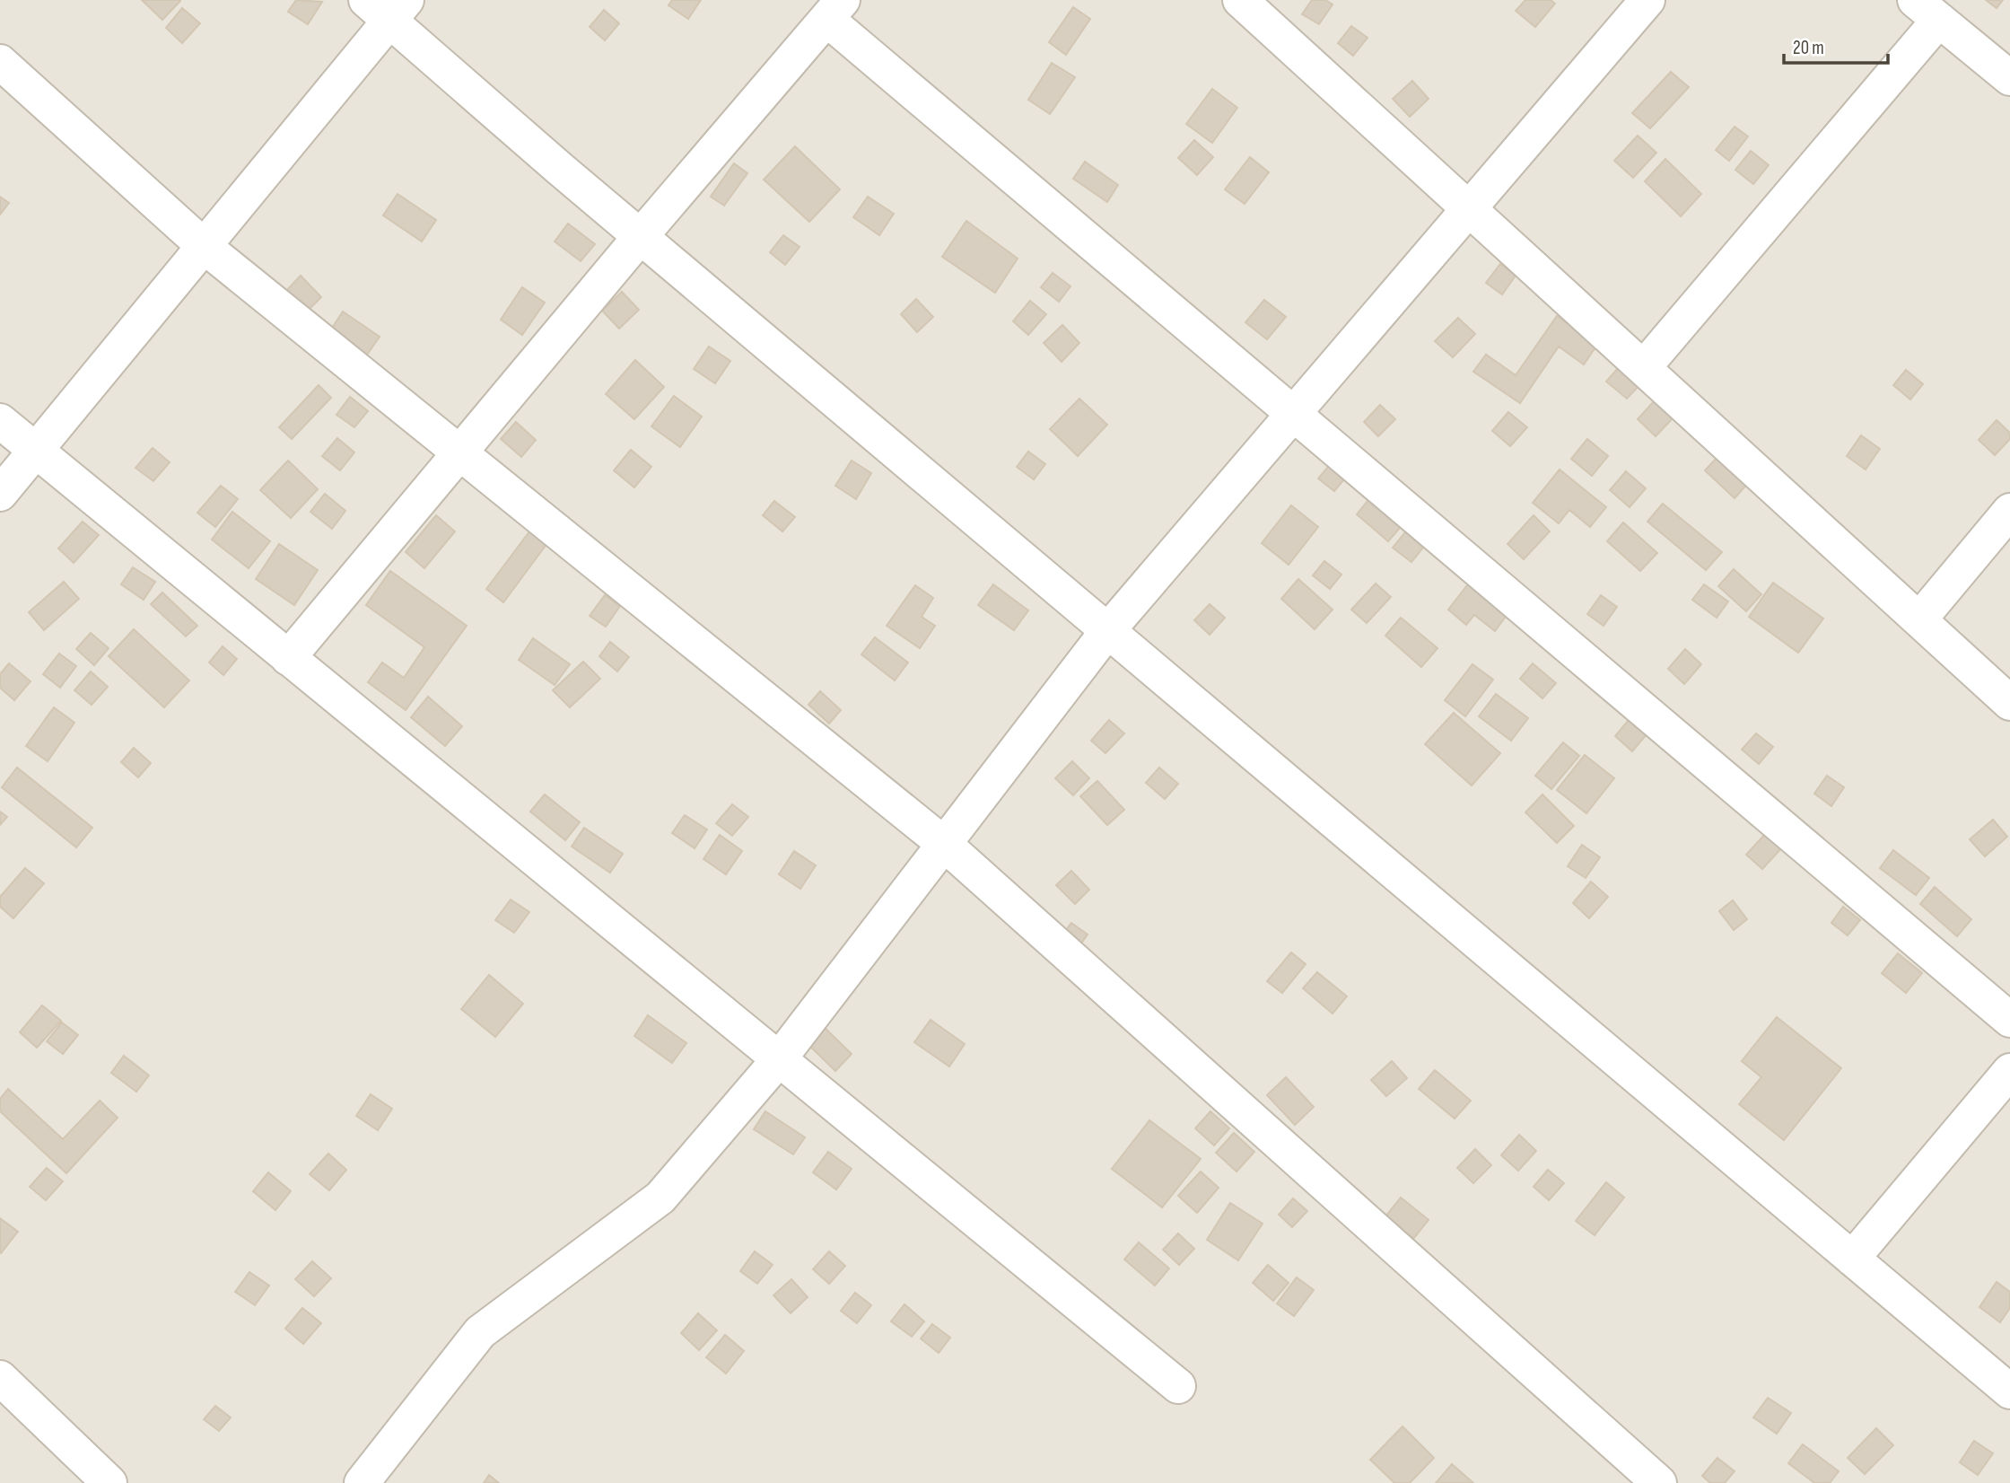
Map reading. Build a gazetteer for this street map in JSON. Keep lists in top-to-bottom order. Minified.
{"scale_bar":"20 m"}
